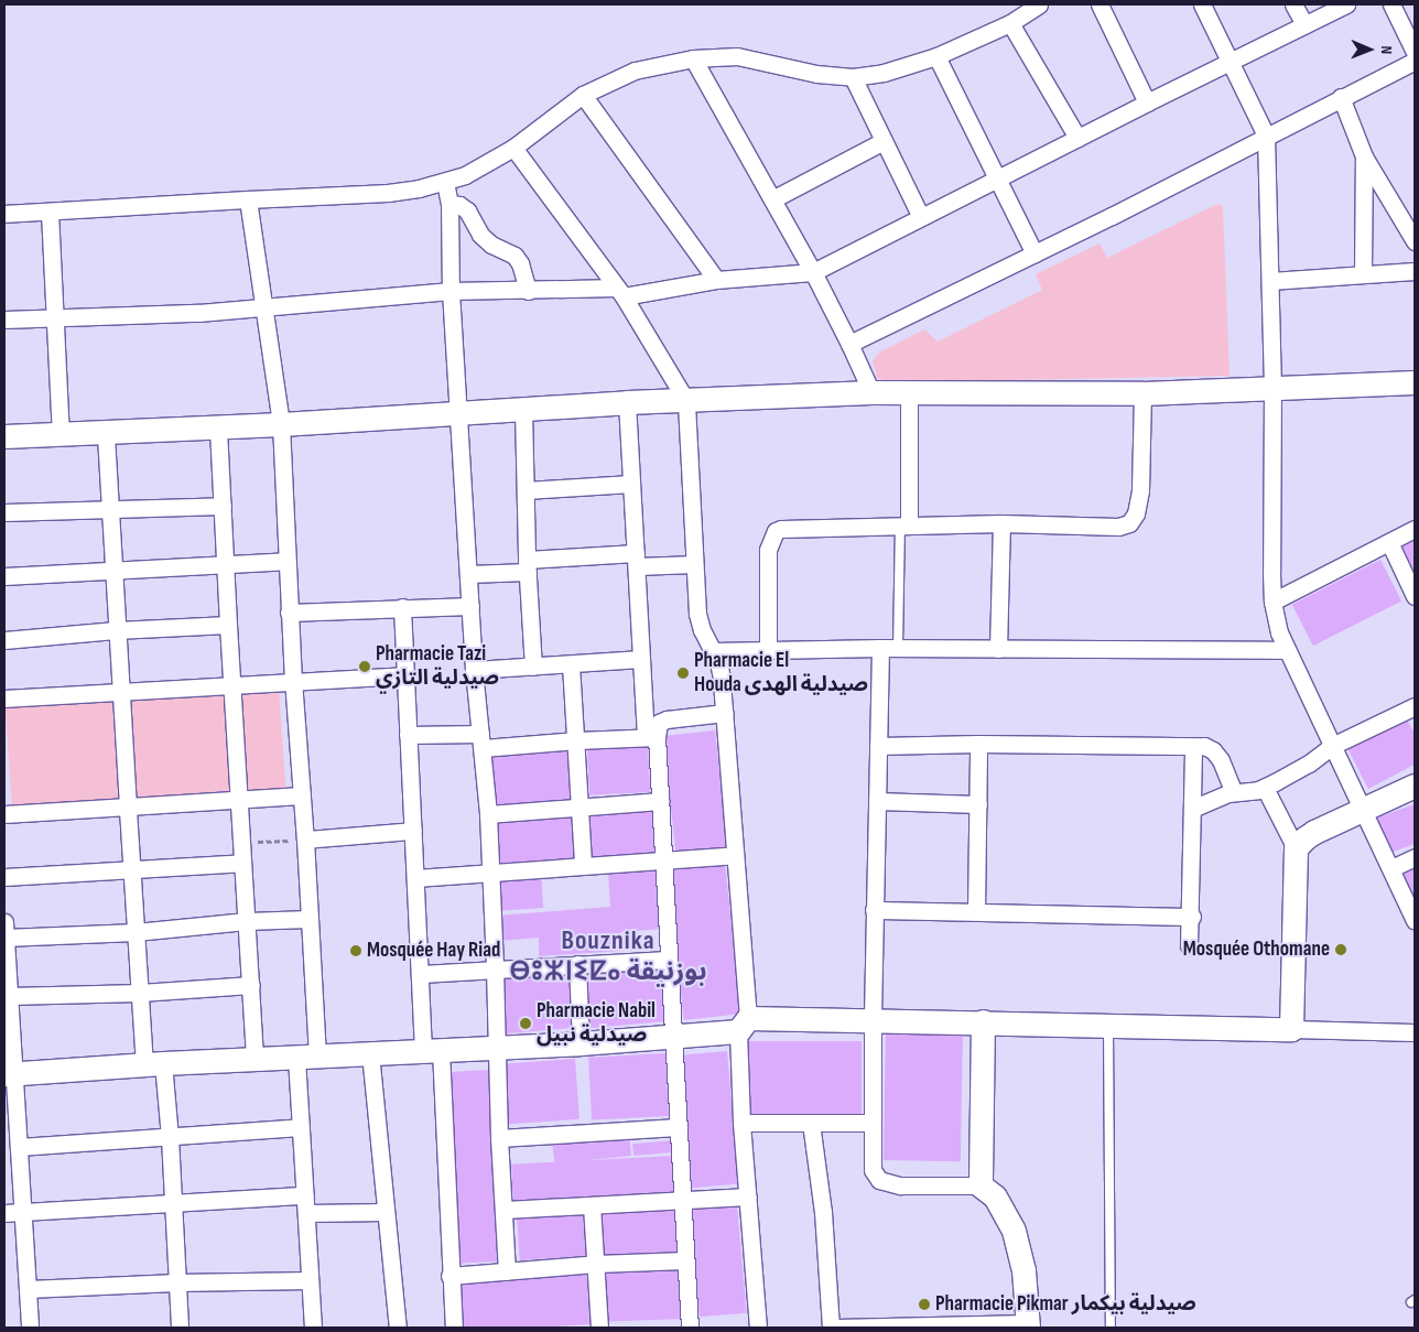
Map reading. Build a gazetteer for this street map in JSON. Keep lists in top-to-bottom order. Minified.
{"districts":["Bouznika ⴱⵓⵣⵏⵉⵇⴰ بوزنيقة"],"places":["Pharmacie Tazi صيدلية التازي","Pharmacie El Houda صيدلية الهدى","Mosquée Othomane","Mosquée Hay Riad","Pharmacie Nabil صيدلية نبيل","Pharmacie Pikmar صيدلية بيكمار"],"north":"right"}
